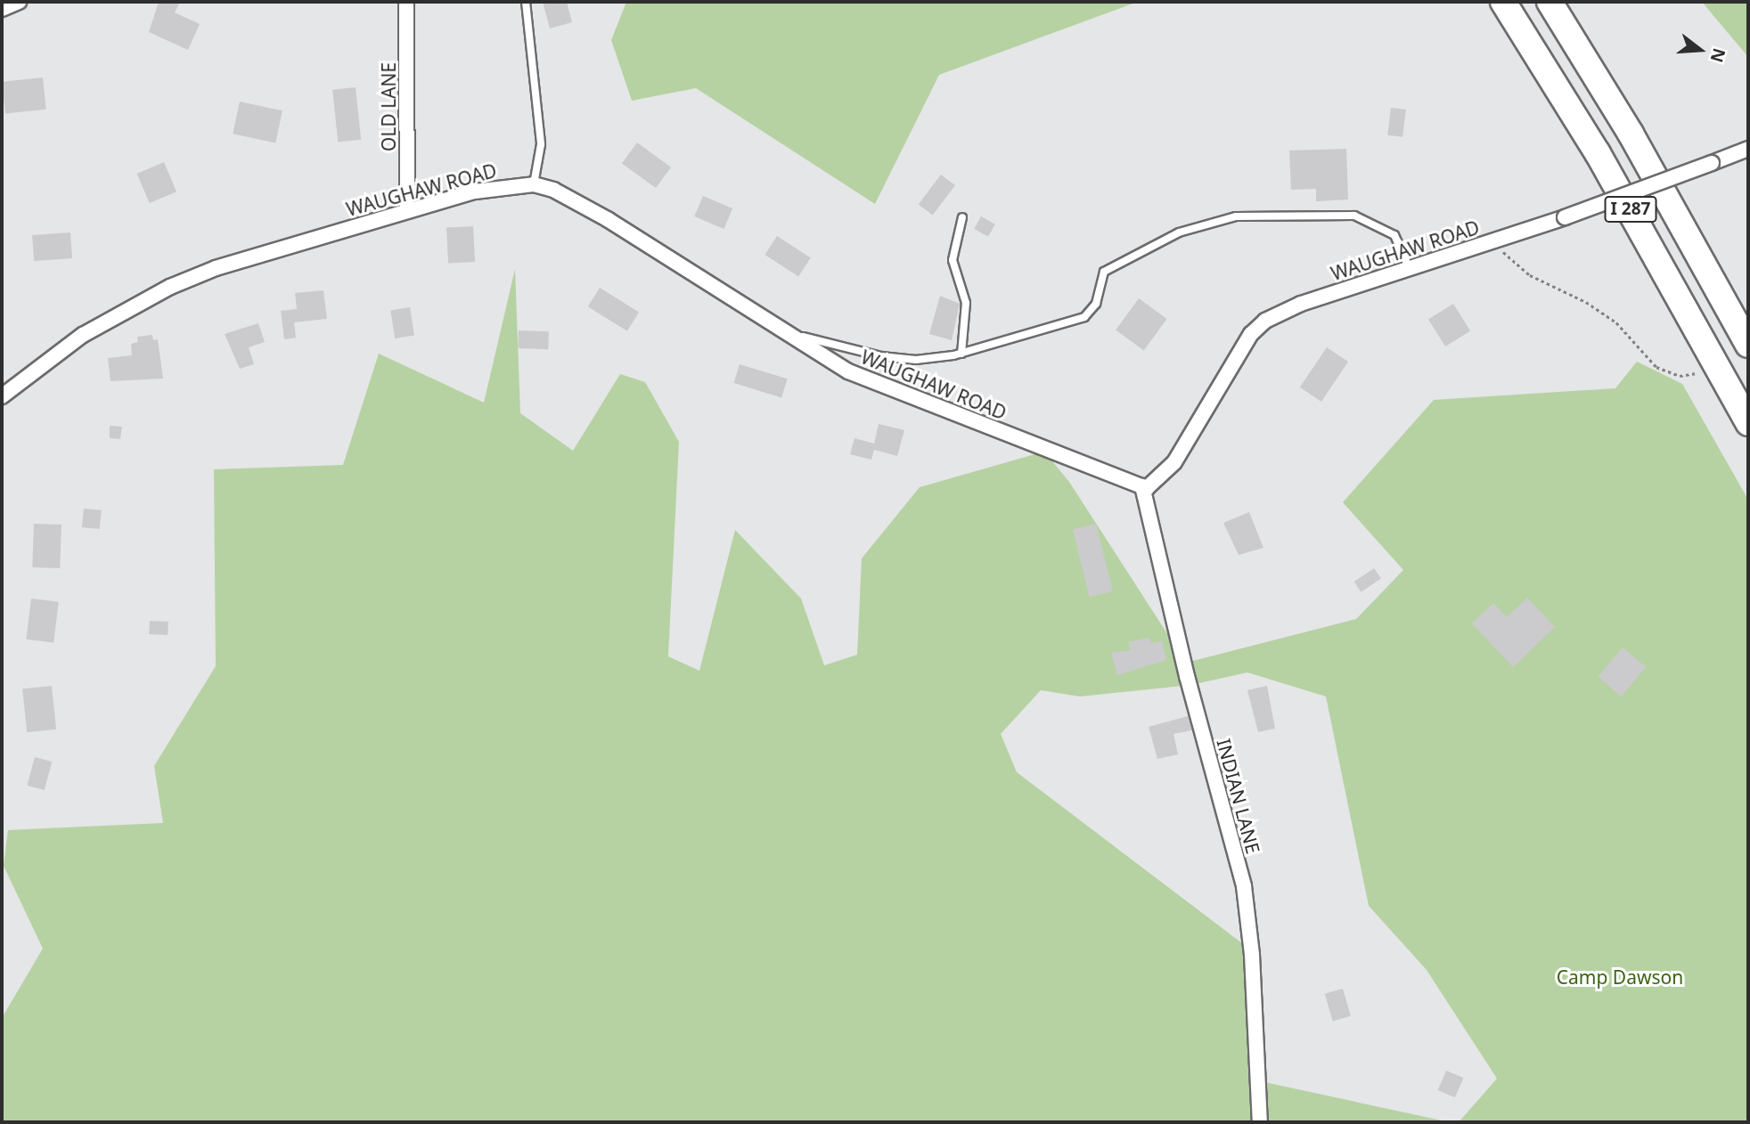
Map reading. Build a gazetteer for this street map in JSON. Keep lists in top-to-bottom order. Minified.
{"streets":{"highway":["I 287"],"street":["OLD LANE","WAUGHAW ROAD","INDIAN LANE"]},"crossings":[["OLD LANE","WAUGHAW ROAD"],["WAUGHAW ROAD","INDIAN LANE"]],"parks":["Camp Dawson"],"north":"right"}
